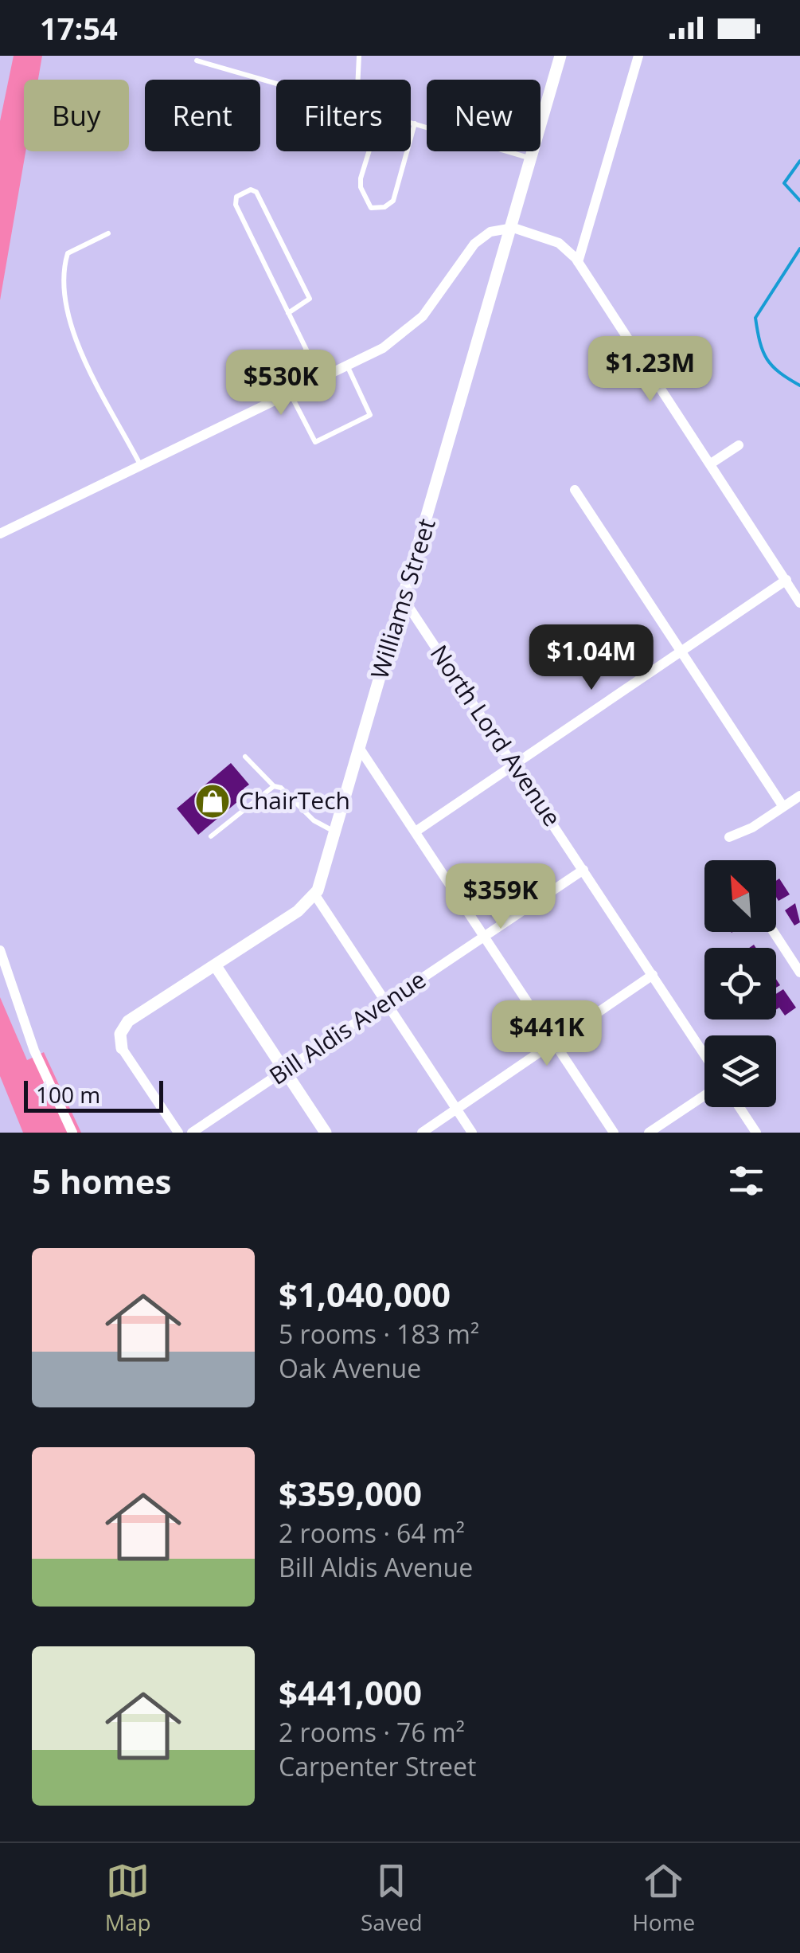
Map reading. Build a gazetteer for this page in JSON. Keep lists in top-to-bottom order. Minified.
{"streets":{"street":["Williams Street","North Lord Avenue","Bill Aldis Avenue"]},"crossings":[["Williams Street","North Lord Avenue"],["North Lord Avenue","Bill Aldis Avenue"]],"places":{"shop":["ChairTech"]},"scale_bar":"100 m","north":"top left","page":{"status":"17:54","chip":["Buy","Rent","Filters","New"],"price":["$1.23M","$530K","$1.04M","$359K","$441K"],"scale":"100 m","heading":"5 homes","list":[{"name":"$1,040,000","note":"5 rooms · 183 m² · Oak Avenue"},{"name":"$359,000","note":"2 rooms · 64 m² · Bill Aldis Avenue"},{"name":"$441,000","note":"2 rooms · 76 m² · Carpenter Street"}],"tabs":["Map","Saved","Home"]}}
